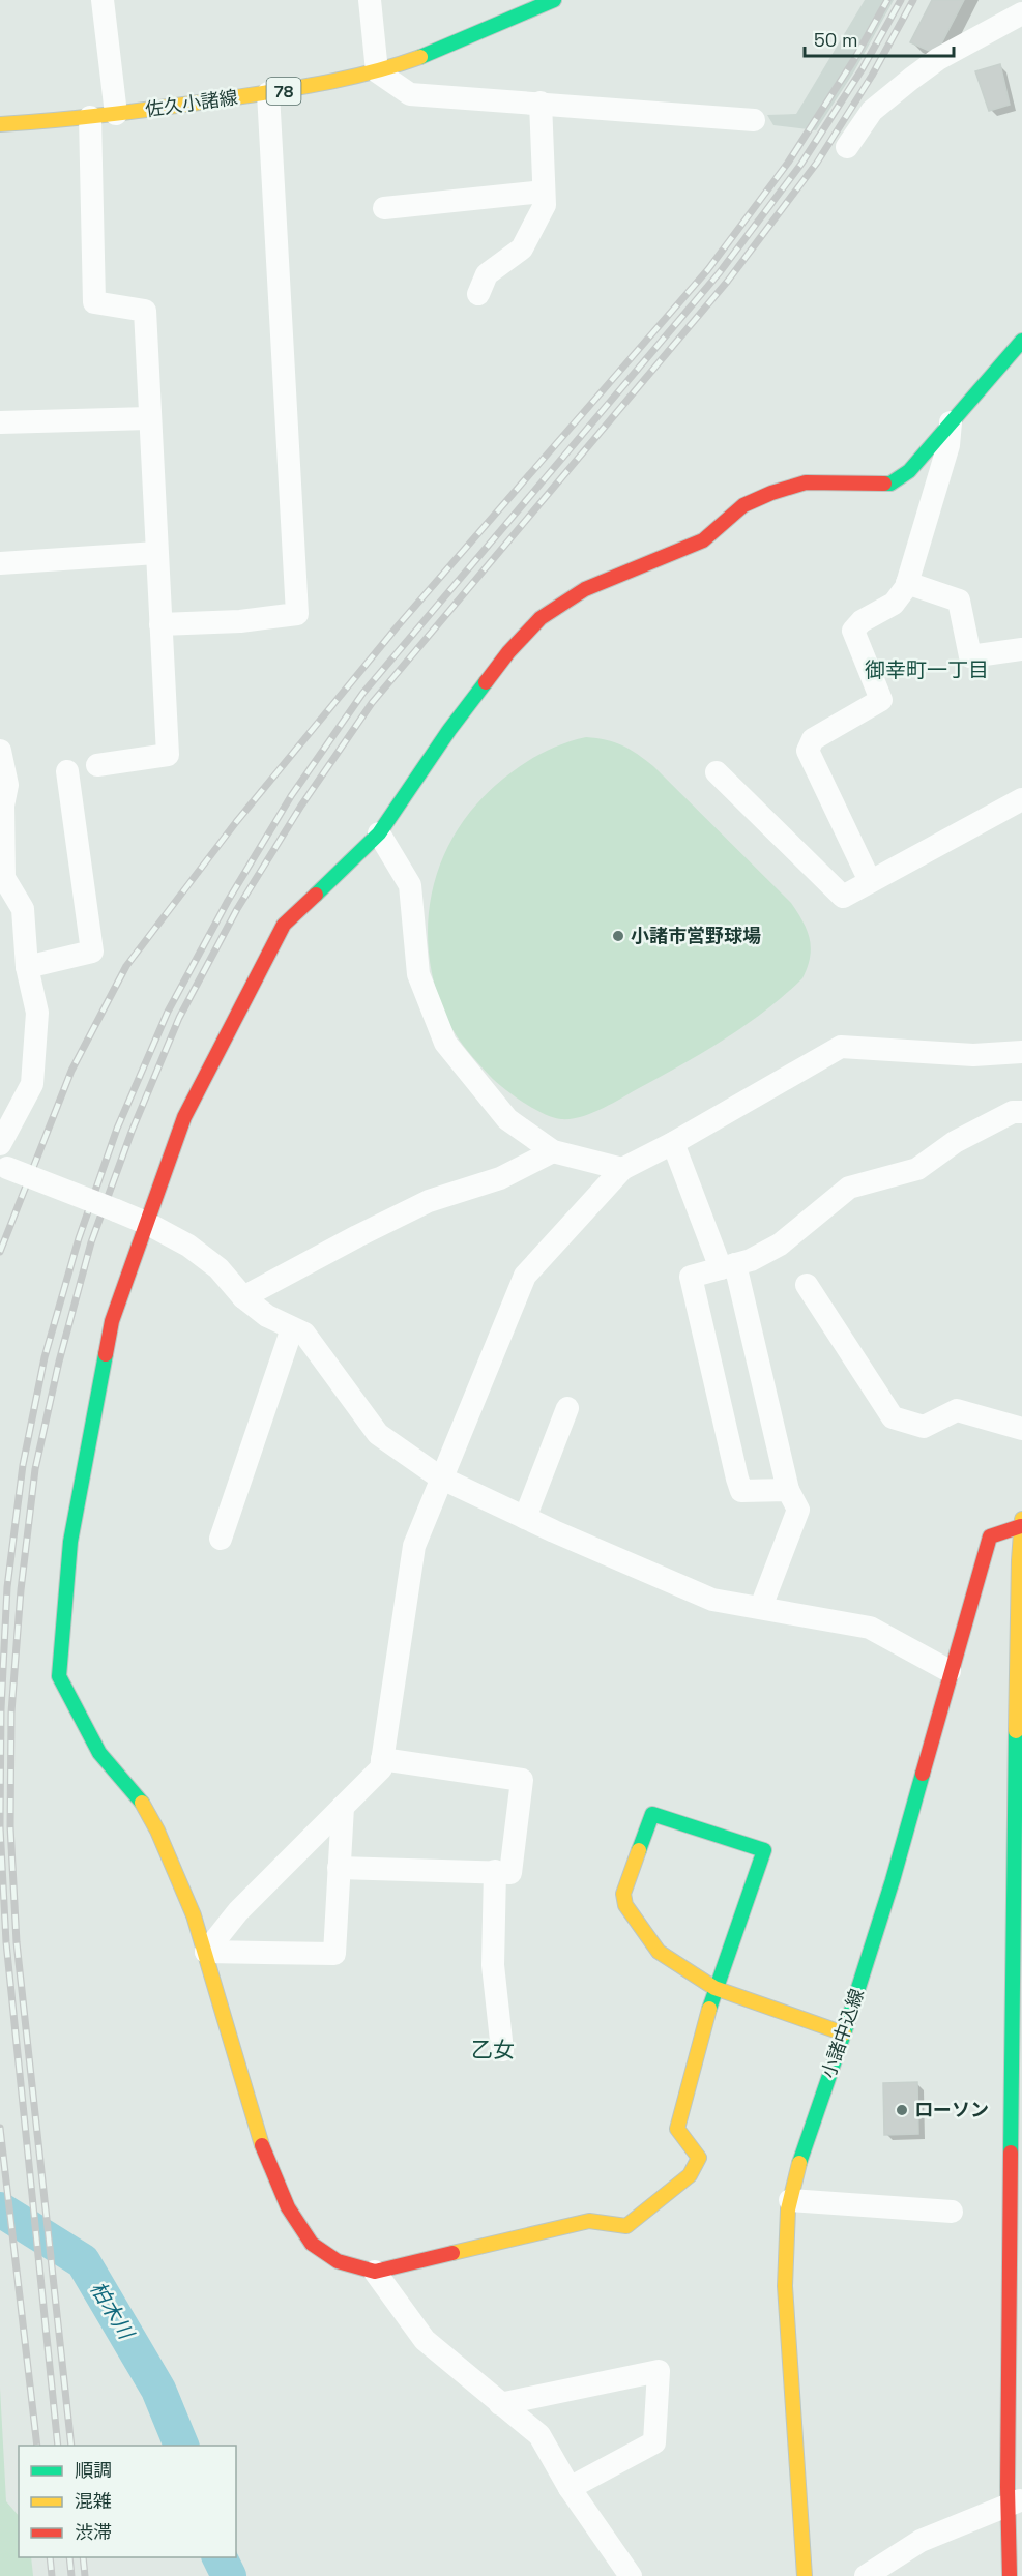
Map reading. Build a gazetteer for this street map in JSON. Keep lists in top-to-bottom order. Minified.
{"streets":{"main road":["78","佐久小諸線","小諸中込線"]},"districts":["御幸町一丁目","乙女"],"water":["柏木川"],"places":["小諸市営野球場","ローソン"],"legend":["順調","混雑","渋滞"],"scale_bar":"50 m"}
